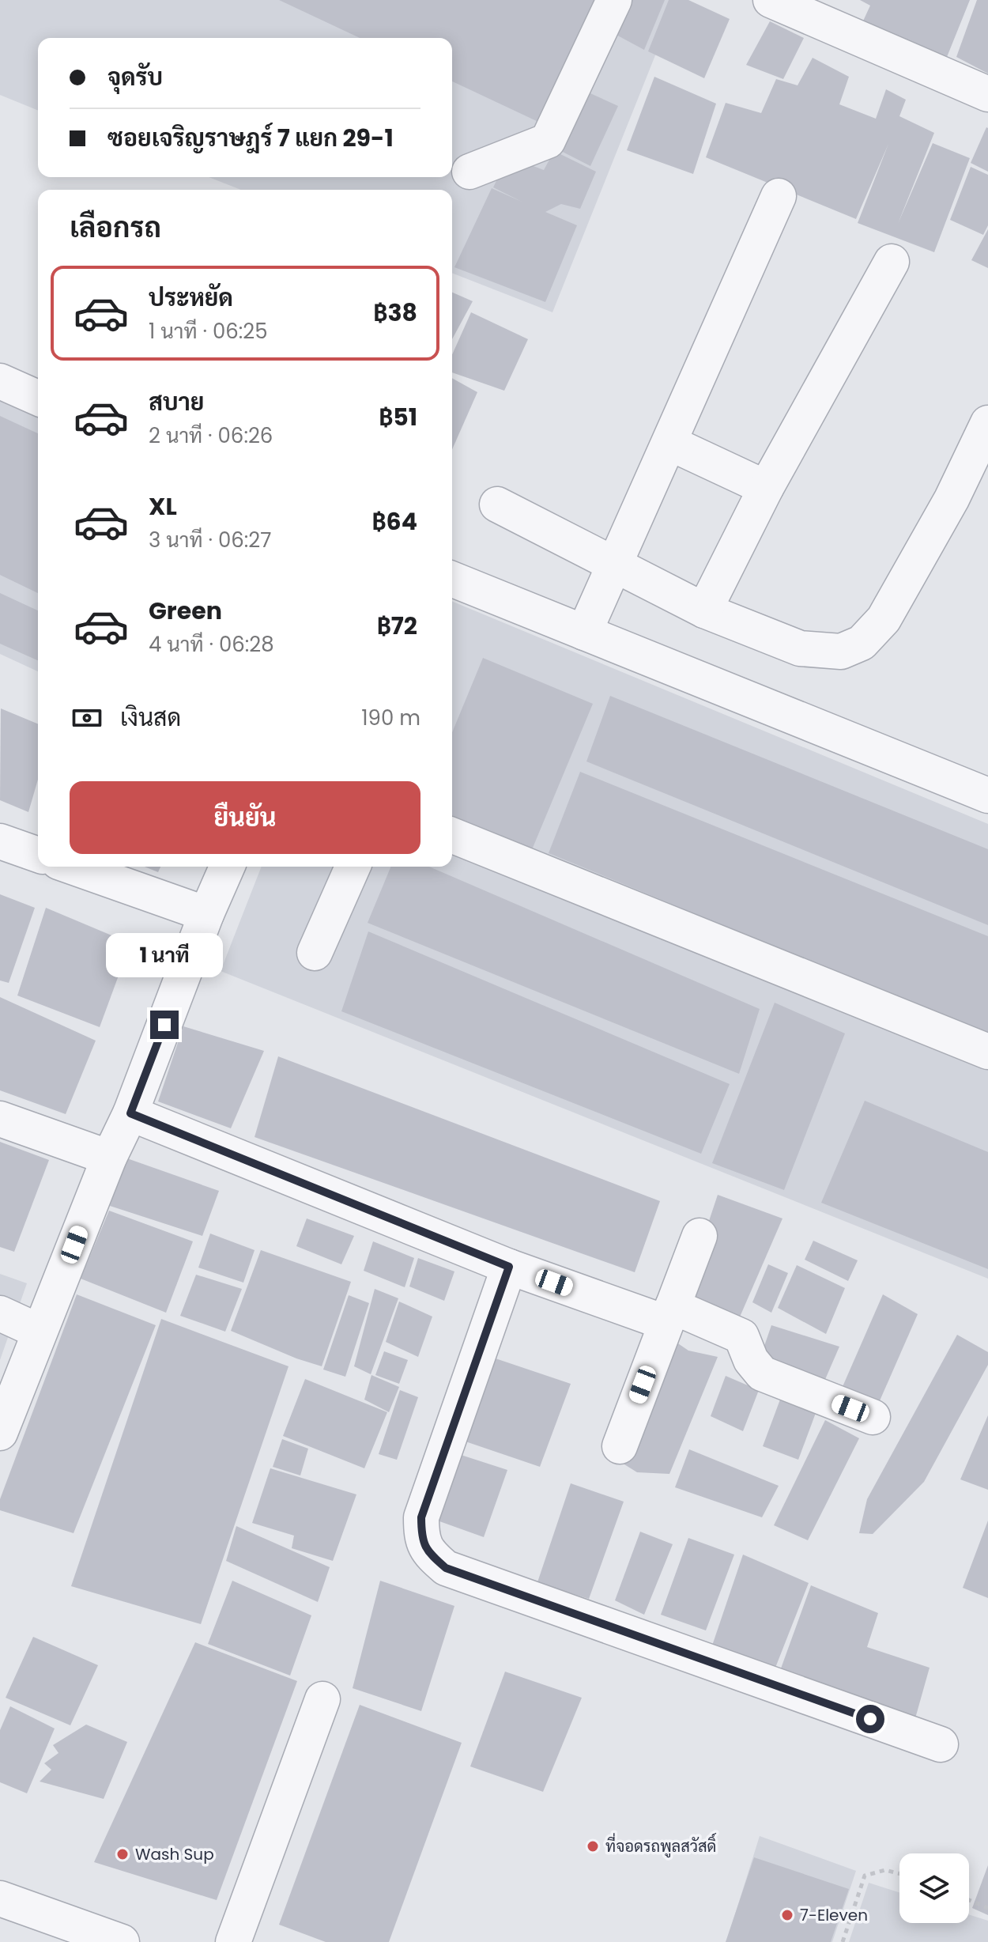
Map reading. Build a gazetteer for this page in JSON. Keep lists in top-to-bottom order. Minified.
{"places":["ที่จอดรถพูลสวัสดิ์","Wash Sup","7-Eleven"],"page":{"banner":["จุดรับ","ซอยเจริญราษฎร์ 7 แยก 29-1"],"heading":"เลือกรถ","list":[{"name":"ประหยัด","note":"1 นาที · 06:25","value":"฿38"},{"name":"สบาย","note":"2 นาที · 06:26","value":"฿51"},{"name":"XL","note":"3 นาที · 06:27","value":"฿64"},{"name":"Green","note":"4 นาที · 06:28","value":"฿72"}],"pay":["เงินสด","190 m"],"buttons":"ยืนยัน","bubble":"1 นาที"}}
